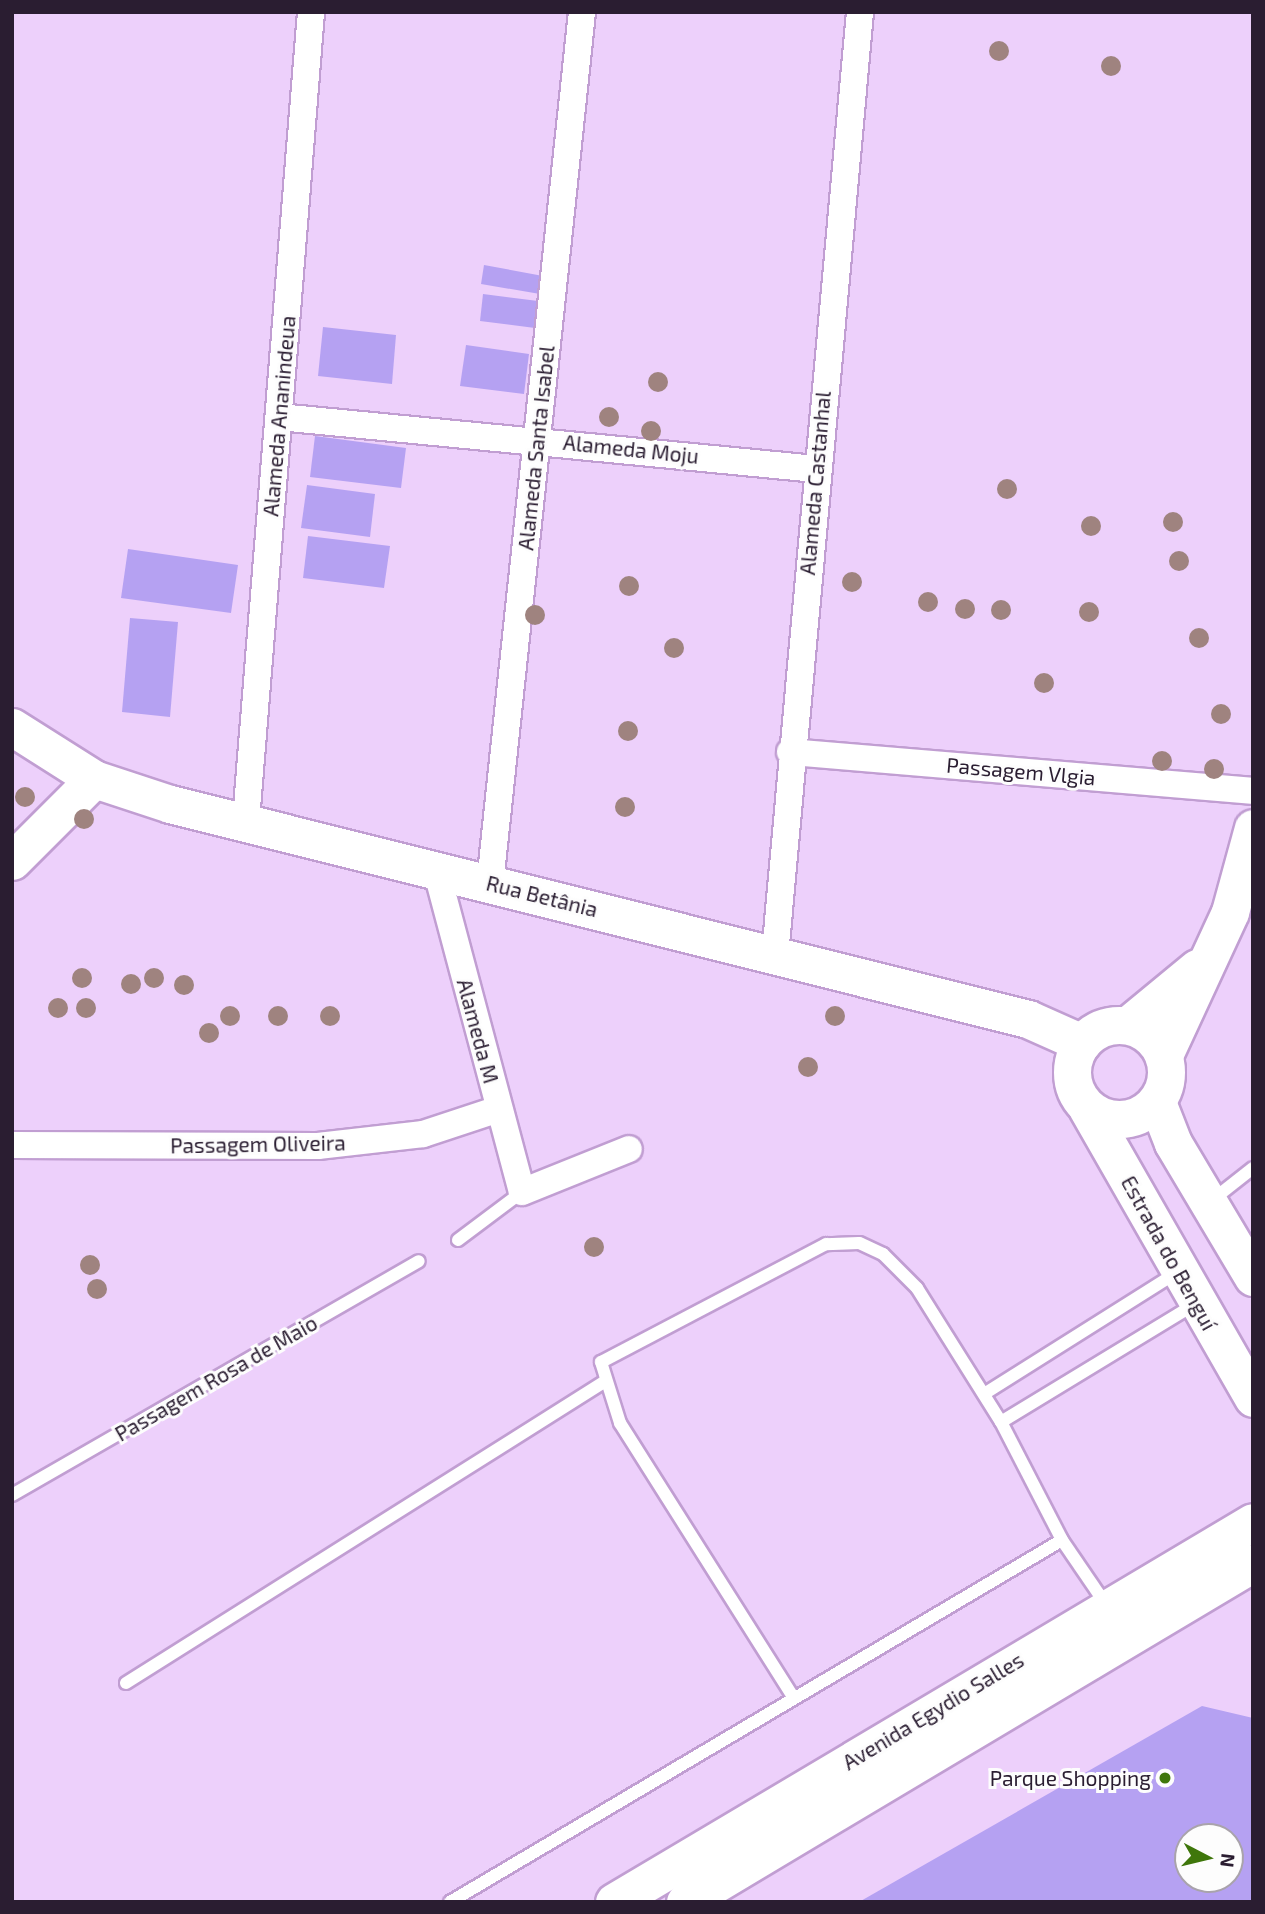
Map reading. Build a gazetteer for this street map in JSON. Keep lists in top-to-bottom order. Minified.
{"streets":{"street":["Alameda Ananindeua","Alameda Santa Isabel","Alameda Moju","Alameda Castanhal","Passagem Vlgia","Rua Betânia","Alameda M","Passagem Oliveira","Estrada do Benguí","Avenida Egydio Salles"],"lane":["Passagem Rosa de Maio"]},"crossings":[["Alameda Ananindeua","Alameda Moju"],["Alameda Ananindeua","Rua Betânia"],["Alameda Santa Isabel","Alameda Moju"],["Alameda Santa Isabel","Rua Betânia"],["Alameda Moju","Alameda Castanhal"],["Alameda Castanhal","Passagem Vlgia"],["Alameda Castanhal","Rua Betânia"],["Rua Betânia","Alameda M"],["Rua Betânia","Estrada do Benguí"],["Alameda M","Passagem Oliveira"]],"places":["Parque Shopping"],"north":"right"}
